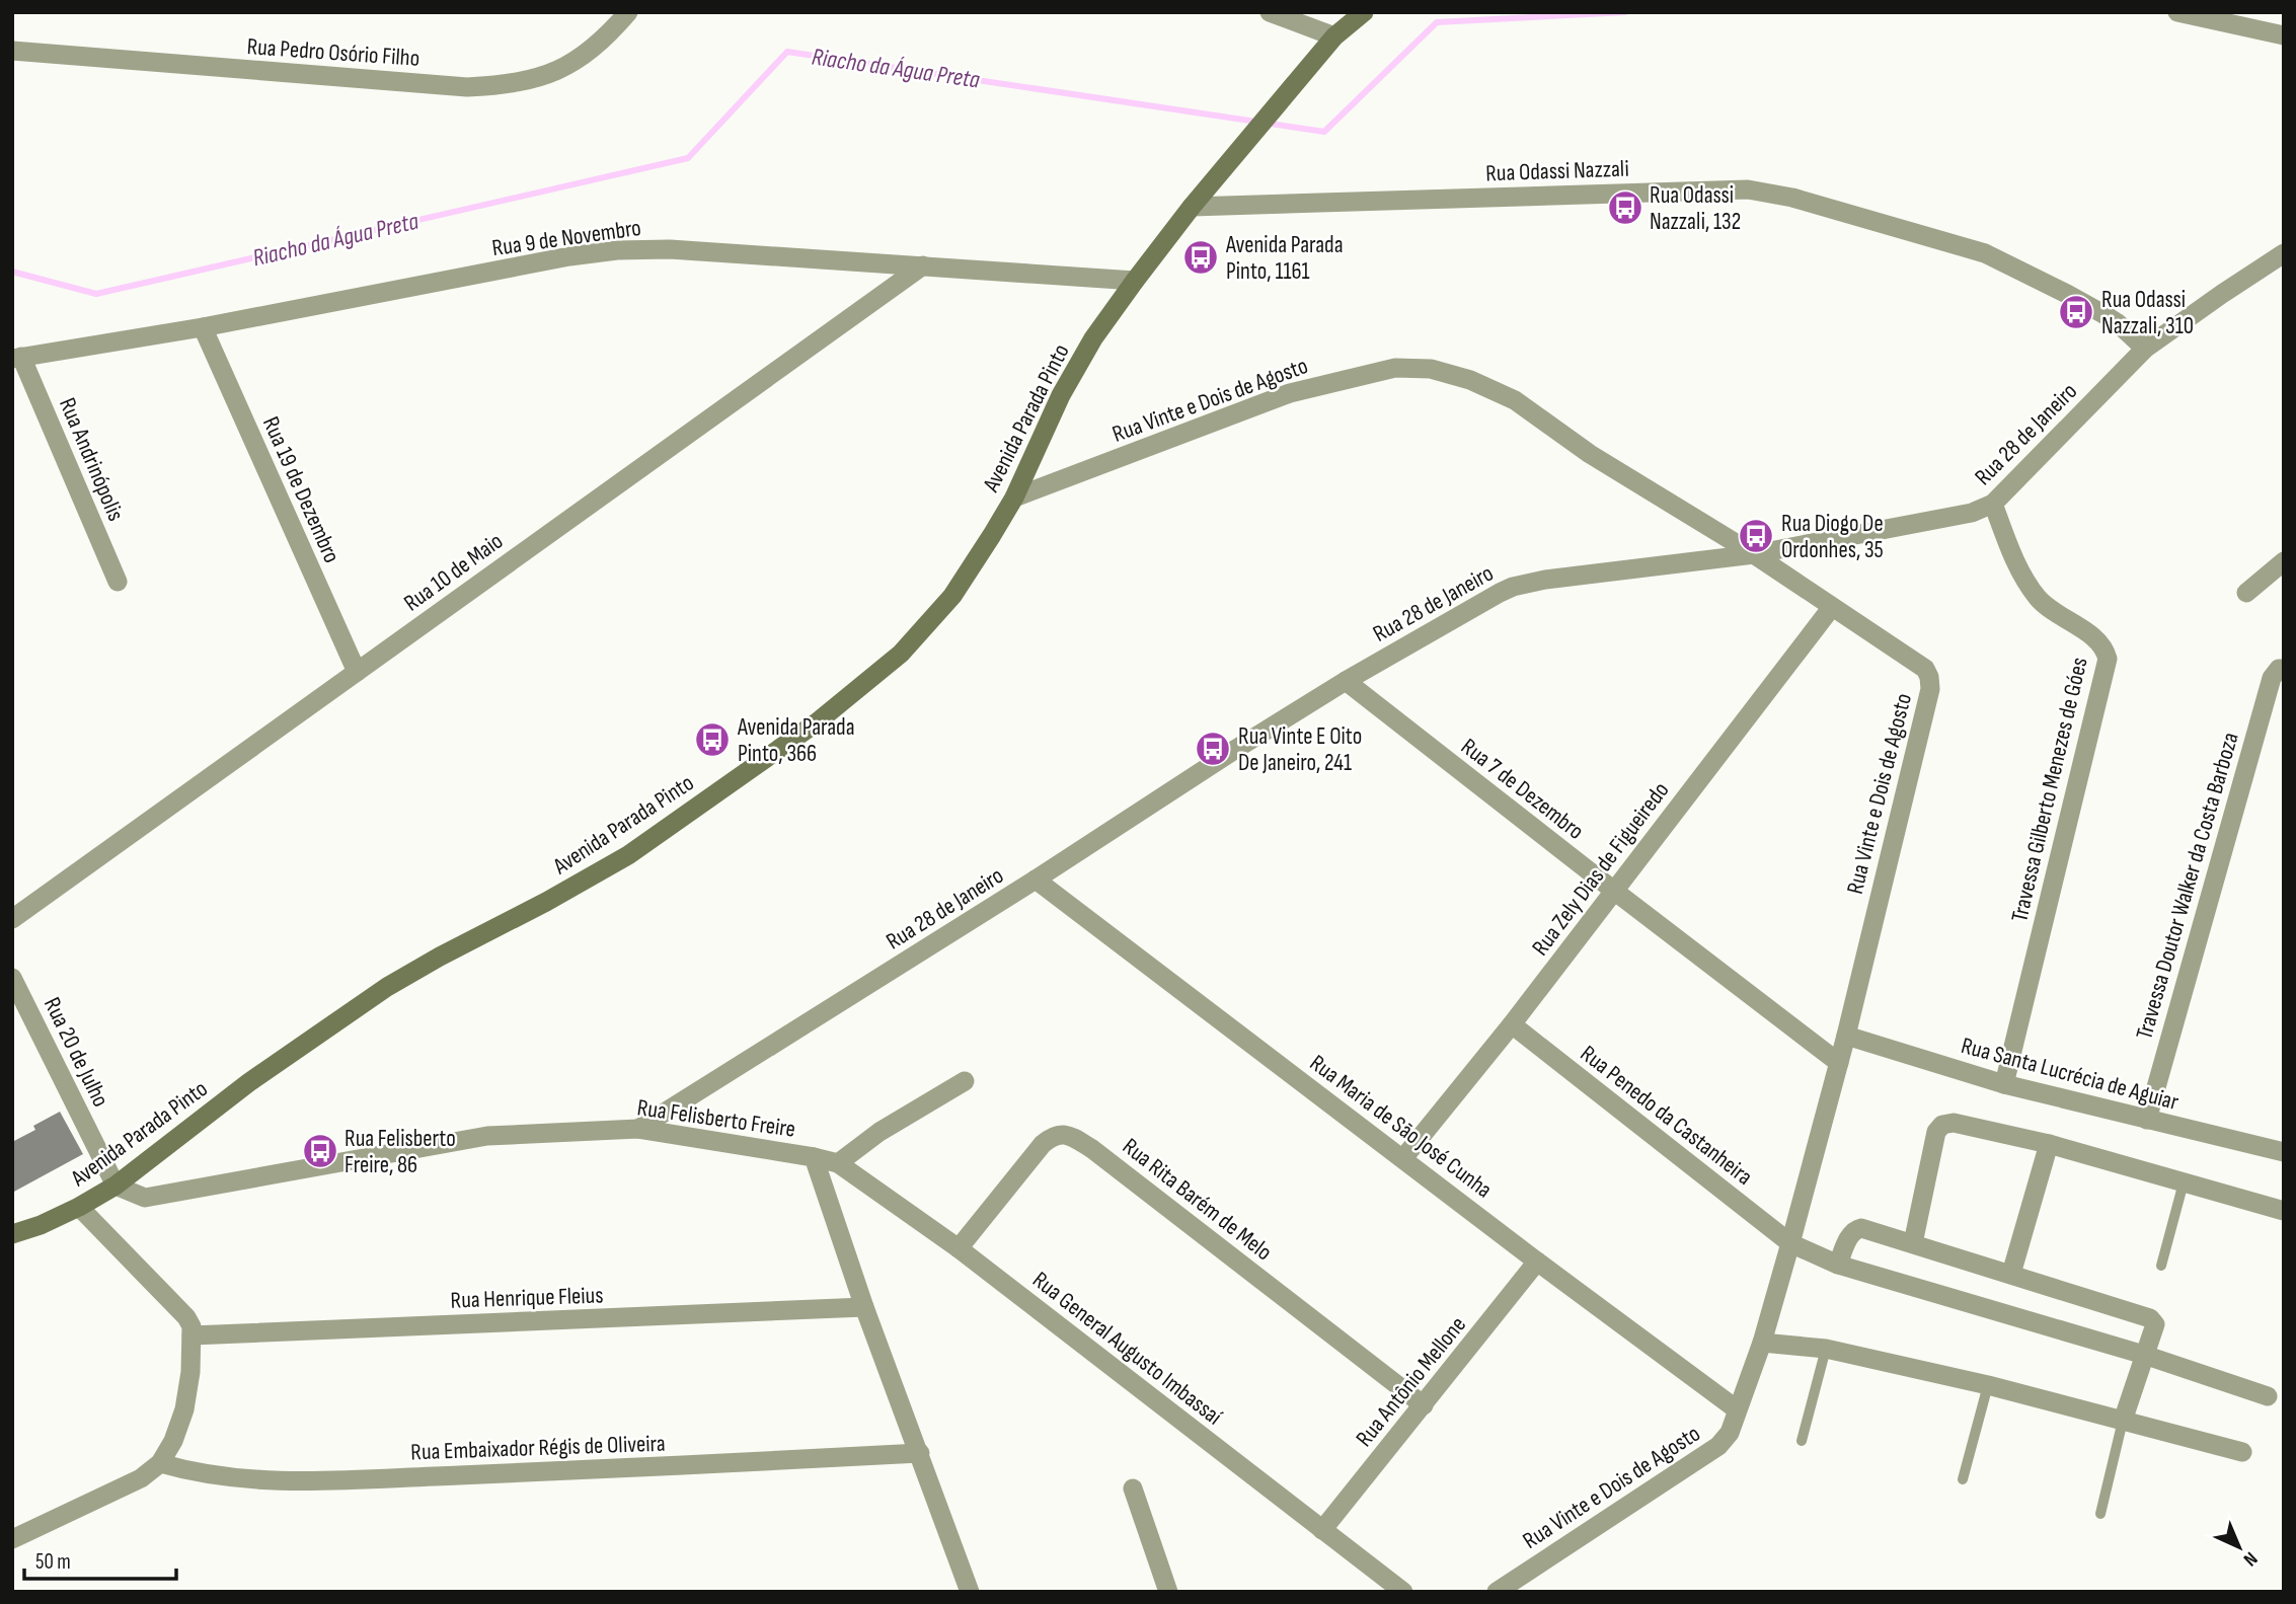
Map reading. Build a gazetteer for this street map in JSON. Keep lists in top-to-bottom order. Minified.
{"streets":{"main road":["Avenida Parada Pinto"],"street":["Rua Pedro Osório Filho","Rua Odassi Nazzali","Rua 9 de Novembro","Rua Vinte e Dois de Agosto","Rua 28 de Janeiro","Rua Andrinópolis","Rua 19 de Dezembro","Rua 10 de Maio","Rua 7 de Dezembro","Travessa Gilberto Menezes de Góes","Rua Zely Dias de Figueiredo","Travessa Doutor Walker da Costa Barboza","Rua 20 de Julho","Rua Santa Lucrécia de Aguiar","Rua Penedo da Castanheira","Rua Felisberto Freire","Rua Maria de São José Cunha","Rua Rita Barém de Melo","Rua Henrique Fleius","Rua General Augusto Imbassaí","Rua Antônio Mellone","Rua Embaixador Régis de Oliveira"]},"crossings":[["Rua Odassi Nazzali","Avenida Parada Pinto"],["Rua Odassi Nazzali","Rua 28 de Janeiro"],["Rua 9 de Novembro","Avenida Parada Pinto"],["Rua 9 de Novembro","Rua Andrinópolis"],["Rua 9 de Novembro","Rua 19 de Dezembro"],["Rua 9 de Novembro","Rua 10 de Maio"],["Rua Vinte e Dois de Agosto","Avenida Parada Pinto"],["Rua Vinte e Dois de Agosto","Rua 28 de Janeiro"],["Rua Vinte e Dois de Agosto","Rua 7 de Dezembro"],["Rua Vinte e Dois de Agosto","Rua Zely Dias de Figueiredo"],["Rua Vinte e Dois de Agosto","Rua Santa Lucrécia de Aguiar"],["Rua Vinte e Dois de Agosto","Rua Penedo da Castanheira"],["Rua Vinte e Dois de Agosto","Rua Maria de São José Cunha"],["Avenida Parada Pinto","Rua 20 de Julho"],["Avenida Parada Pinto","Rua Felisberto Freire"],["Rua 28 de Janeiro","Rua 7 de Dezembro"],["Rua 28 de Janeiro","Travessa Gilberto Menezes de Góes"],["Rua 28 de Janeiro","Rua Felisberto Freire"],["Rua 28 de Janeiro","Rua Maria de São José Cunha"],["Rua 19 de Dezembro","Rua 10 de Maio"],["Rua 7 de Dezembro","Rua Zely Dias de Figueiredo"],["Travessa Gilberto Menezes de Góes","Rua Santa Lucrécia de Aguiar"],["Rua Zely Dias de Figueiredo","Rua Penedo da Castanheira"],["Rua Zely Dias de Figueiredo","Rua Maria de São José Cunha"],["Travessa Doutor Walker da Costa Barboza","Rua Santa Lucrécia de Aguiar"],["Rua 20 de Julho","Rua Felisberto Freire"],["Rua Felisberto Freire","Rua Henrique Fleius"],["Rua Felisberto Freire","Rua General Augusto Imbassaí"],["Rua Felisberto Freire","Rua Embaixador Régis de Oliveira"],["Rua Maria de São José Cunha","Rua Antônio Mellone"],["Rua Rita Barém de Melo","Rua General Augusto Imbassaí"],["Rua Rita Barém de Melo","Rua Antônio Mellone"],["Rua General Augusto Imbassaí","Rua Antônio Mellone"]],"water":["Riacho da Água Preta"],"places":{"bus stop":["Rua Odassi Nazzali, 132","Avenida Parada Pinto, 1161","Rua Odassi Nazzali, 310","Rua Diogo De Ordonhes, 35","Avenida Parada Pinto, 366","Rua Vinte E Oito De Janeiro, 241","Rua Felisberto Freire, 86"]},"scale_bar":"50 m","north":"bottom right"}
